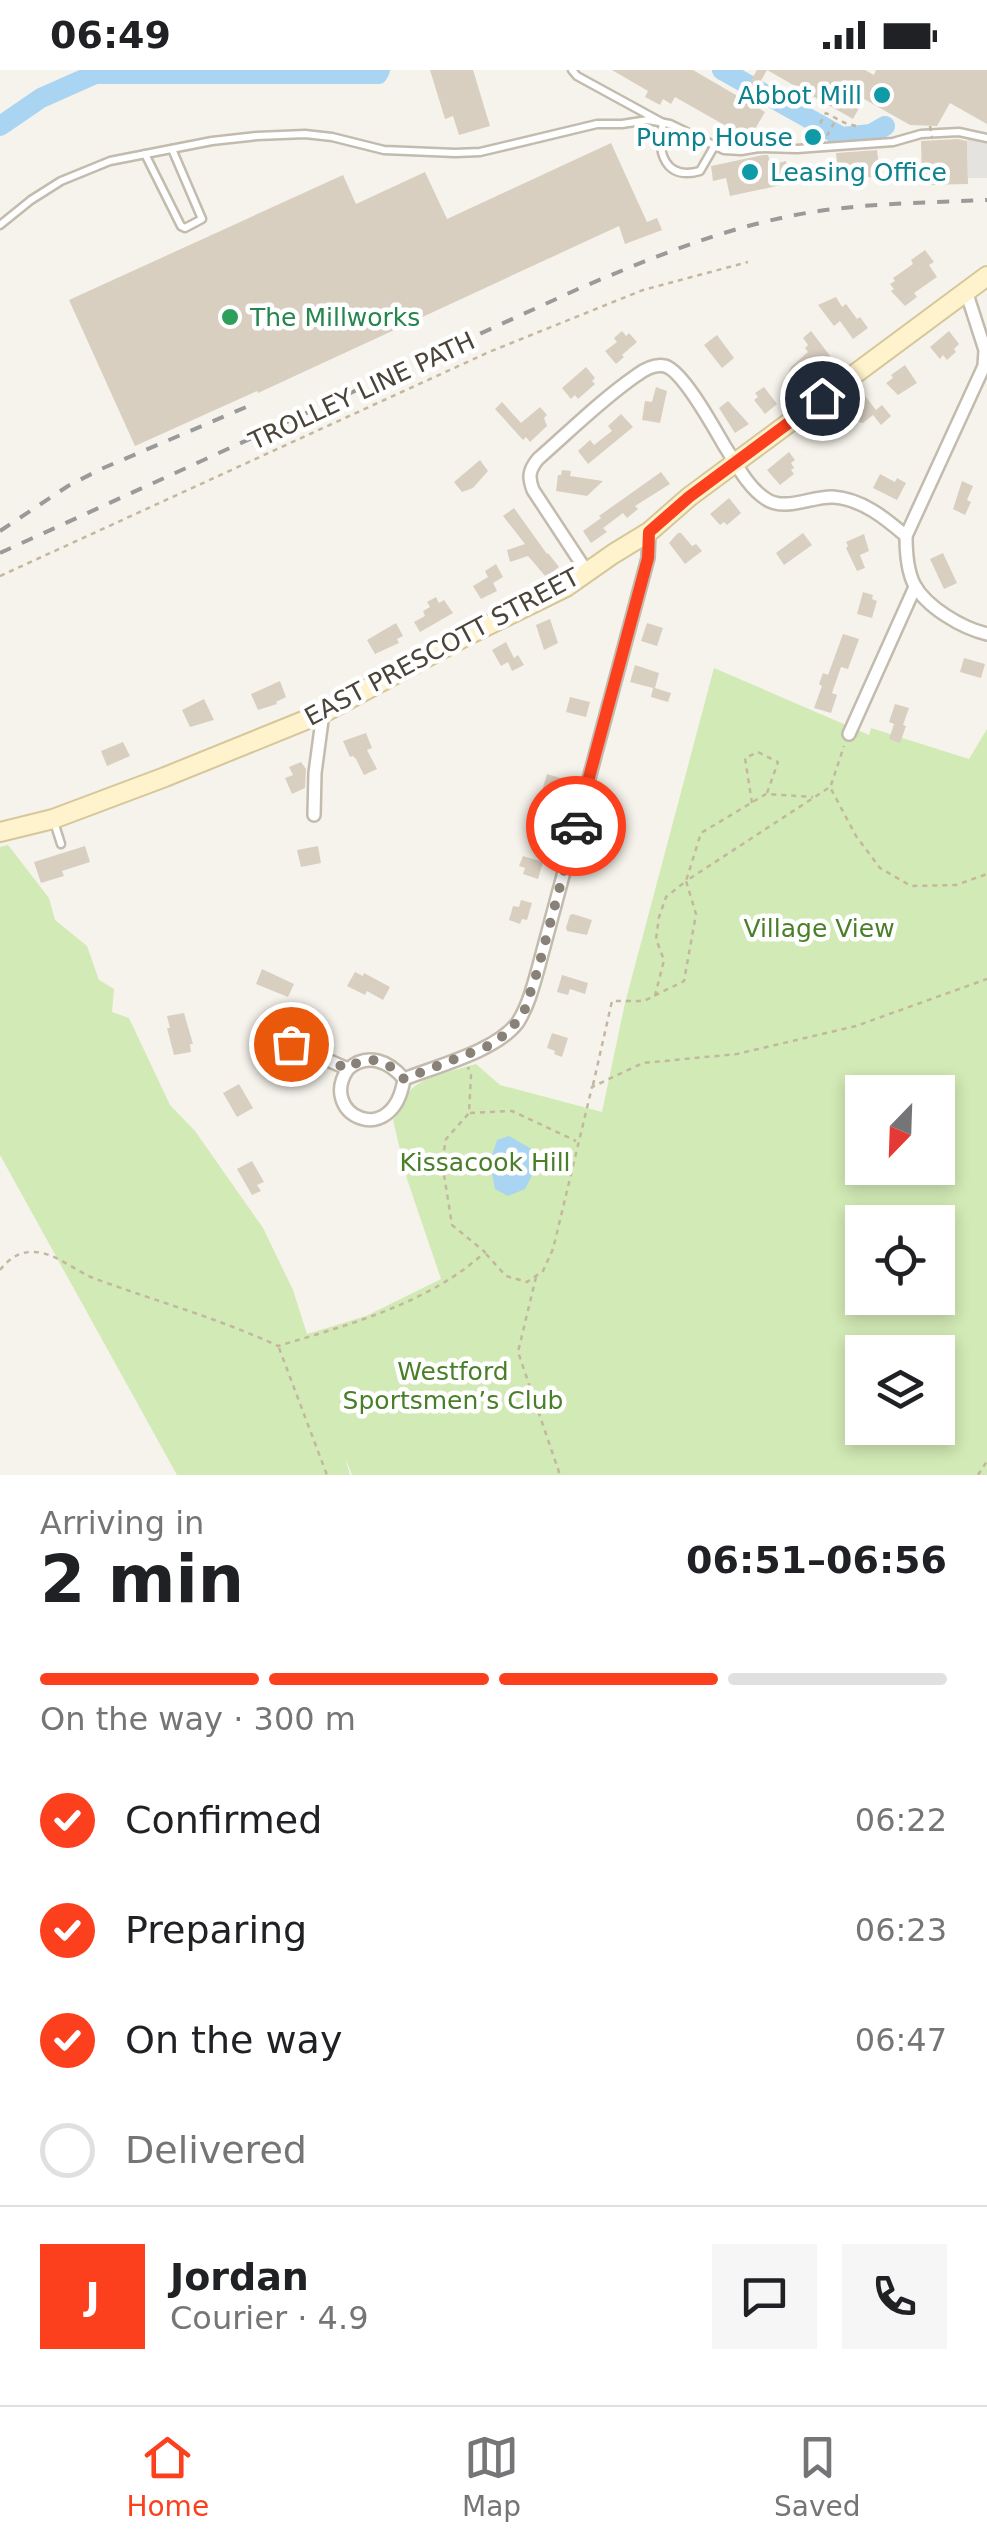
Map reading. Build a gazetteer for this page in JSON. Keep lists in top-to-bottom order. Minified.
{"streets":{"main road":["EAST PRESCOTT STREET"],"path":["TROLLEY LINE PATH"]},"parks":["Village View","Kissacook Hill","Westford Sportsmen’s Club"],"places":["Abbot Mill","Pump House","Leasing Office","The Millworks"],"north":"bottom left","page":{"status":"06:49","heading":["2 min","Arriving in","06:51–06:56"],"panel":["Jordan","Courier · 4.9"],"bar":"On the way · 300 m","list":[["Confirmed","06:22"],["Preparing","06:23"],["On the way","06:47"],"Delivered"],"round":"J","tabs":["Home","Map","Saved"]}}
